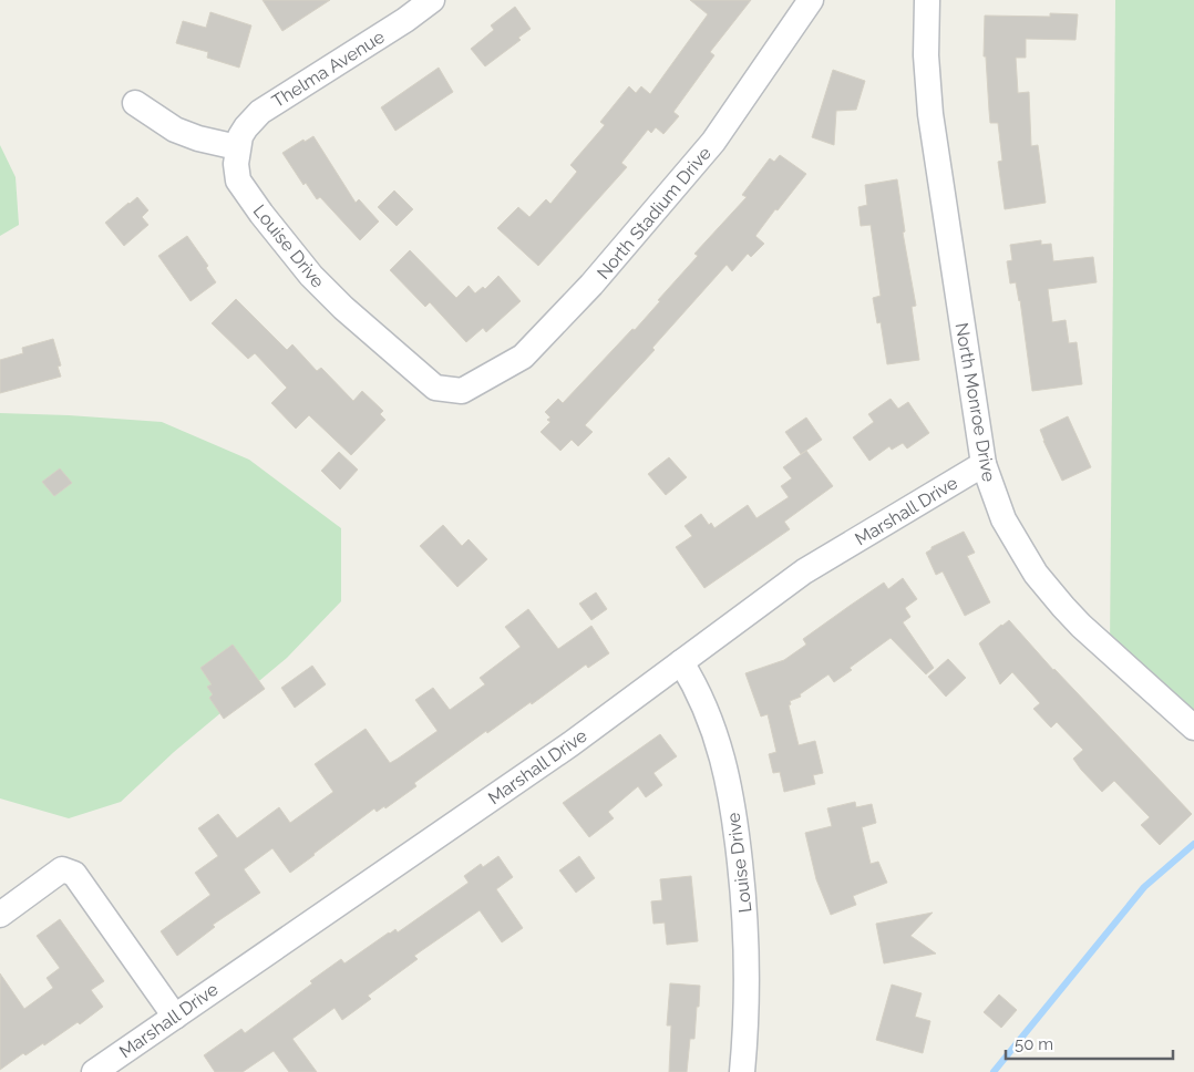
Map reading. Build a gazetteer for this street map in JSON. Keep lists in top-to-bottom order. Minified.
{"streets":{"street":["Thelma Avenue","North Stadium Drive","Louise Drive","North Monroe Drive","Marshall Drive"]},"crossings":[["Thelma Avenue","Louise Drive"],["North Stadium Drive","Louise Drive"],["Louise Drive","Marshall Drive"],["North Monroe Drive","Marshall Drive"]],"scale_bar":"50 m"}
